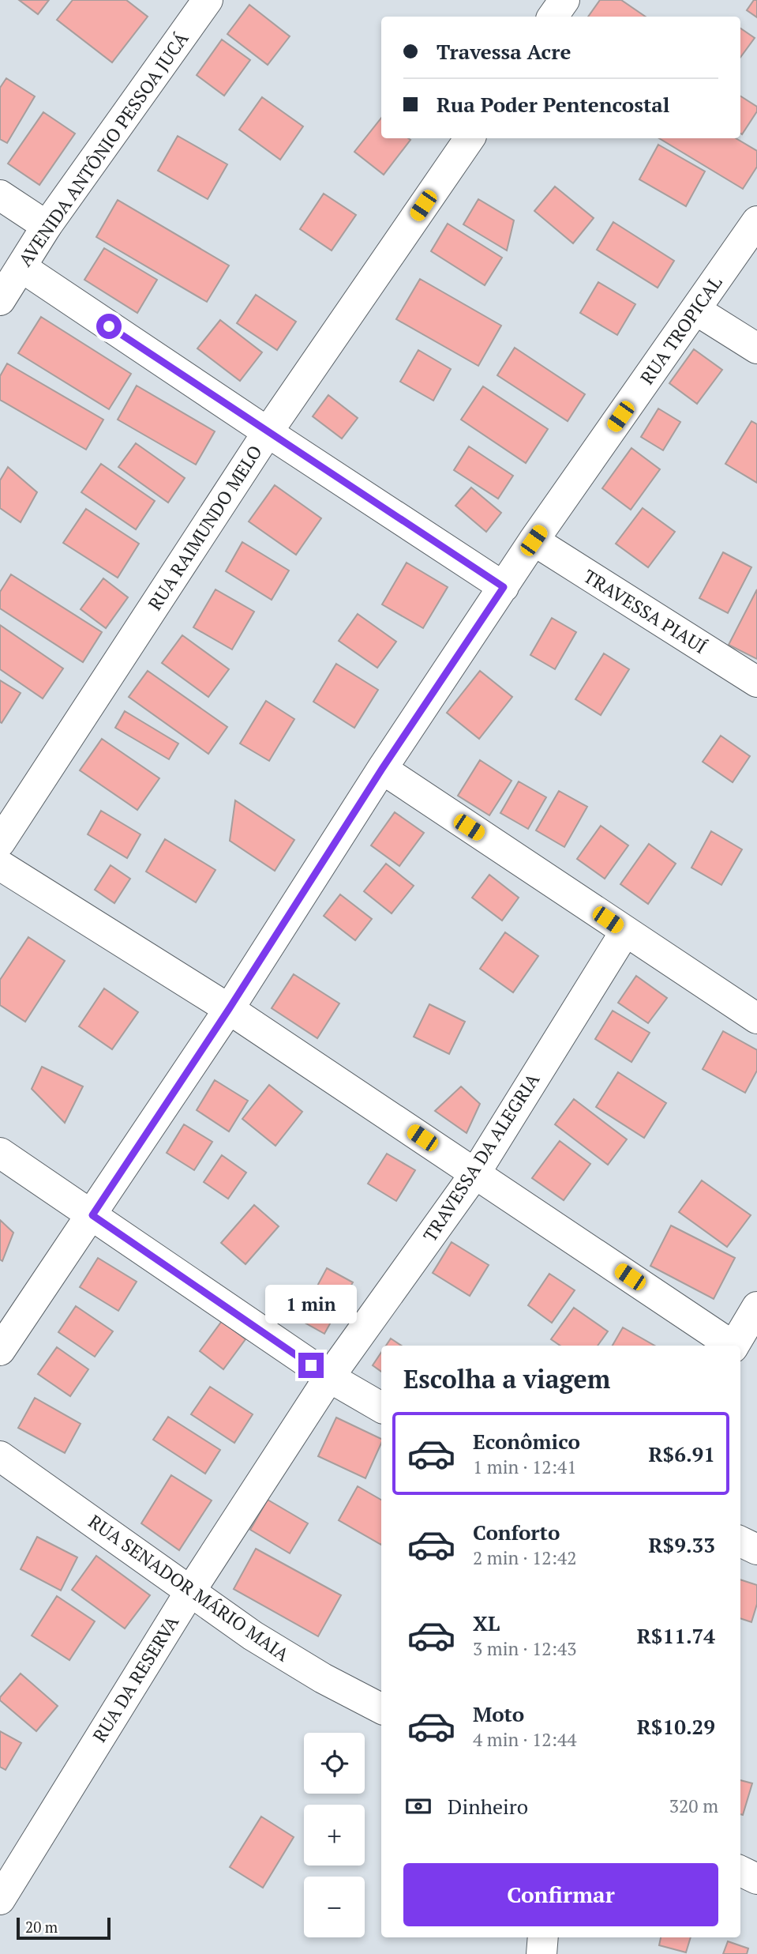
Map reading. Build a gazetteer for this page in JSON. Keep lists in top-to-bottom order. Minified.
{"streets":{"street":["AVENIDA ANTÔNIO PESSOA JUCÁ","RUA TROPICAL","RUA RAIMUNDO MELO","TRAVESSA PIAUÍ","TRAVESSA DA ALEGRIA","RUA SENADOR MÁRIO MAIA","RUA DA RESERVA"]},"crossings":[["RUA TROPICAL","TRAVESSA PIAUÍ"],["TRAVESSA DA ALEGRIA","RUA DA RESERVA"],["RUA SENADOR MÁRIO MAIA","RUA DA RESERVA"]],"scale_bar":"20 m","page":{"banner":["Travessa Acre","Rua Poder Pentencostal"],"bubble":"1 min","heading":"Escolha a viagem","list":[{"name":"Econômico","note":"1 min · 12:41","value":"R$6.91"},{"name":"Conforto","note":"2 min · 12:42","value":"R$9.33"},{"name":"XL","note":"3 min · 12:43","value":"R$11.74"},{"name":"Moto","note":"4 min · 12:44","value":"R$10.29"}],"map_buttons":["+","−"],"pay":["Dinheiro","320 m"],"buttons":"Confirmar","scale":"20 m"}}
